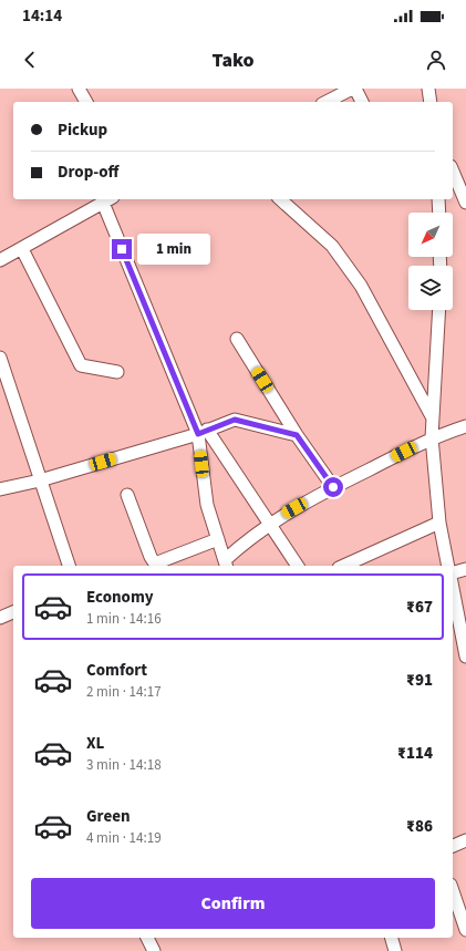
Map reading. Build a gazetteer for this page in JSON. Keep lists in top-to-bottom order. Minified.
{"north":"bottom left","page":{"status":"14:14","header":"Tako","banner":["Pickup","Drop-off"],"bubble":"1 min","list":[{"name":"Economy","note":"1 min · 14:16","value":"₹67"},{"name":"Comfort","note":"2 min · 14:17","value":"₹91"},{"name":"XL","note":"3 min · 14:18","value":"₹114"},{"name":"Green","note":"4 min · 14:19","value":"₹86"}],"buttons":"Confirm"}}
